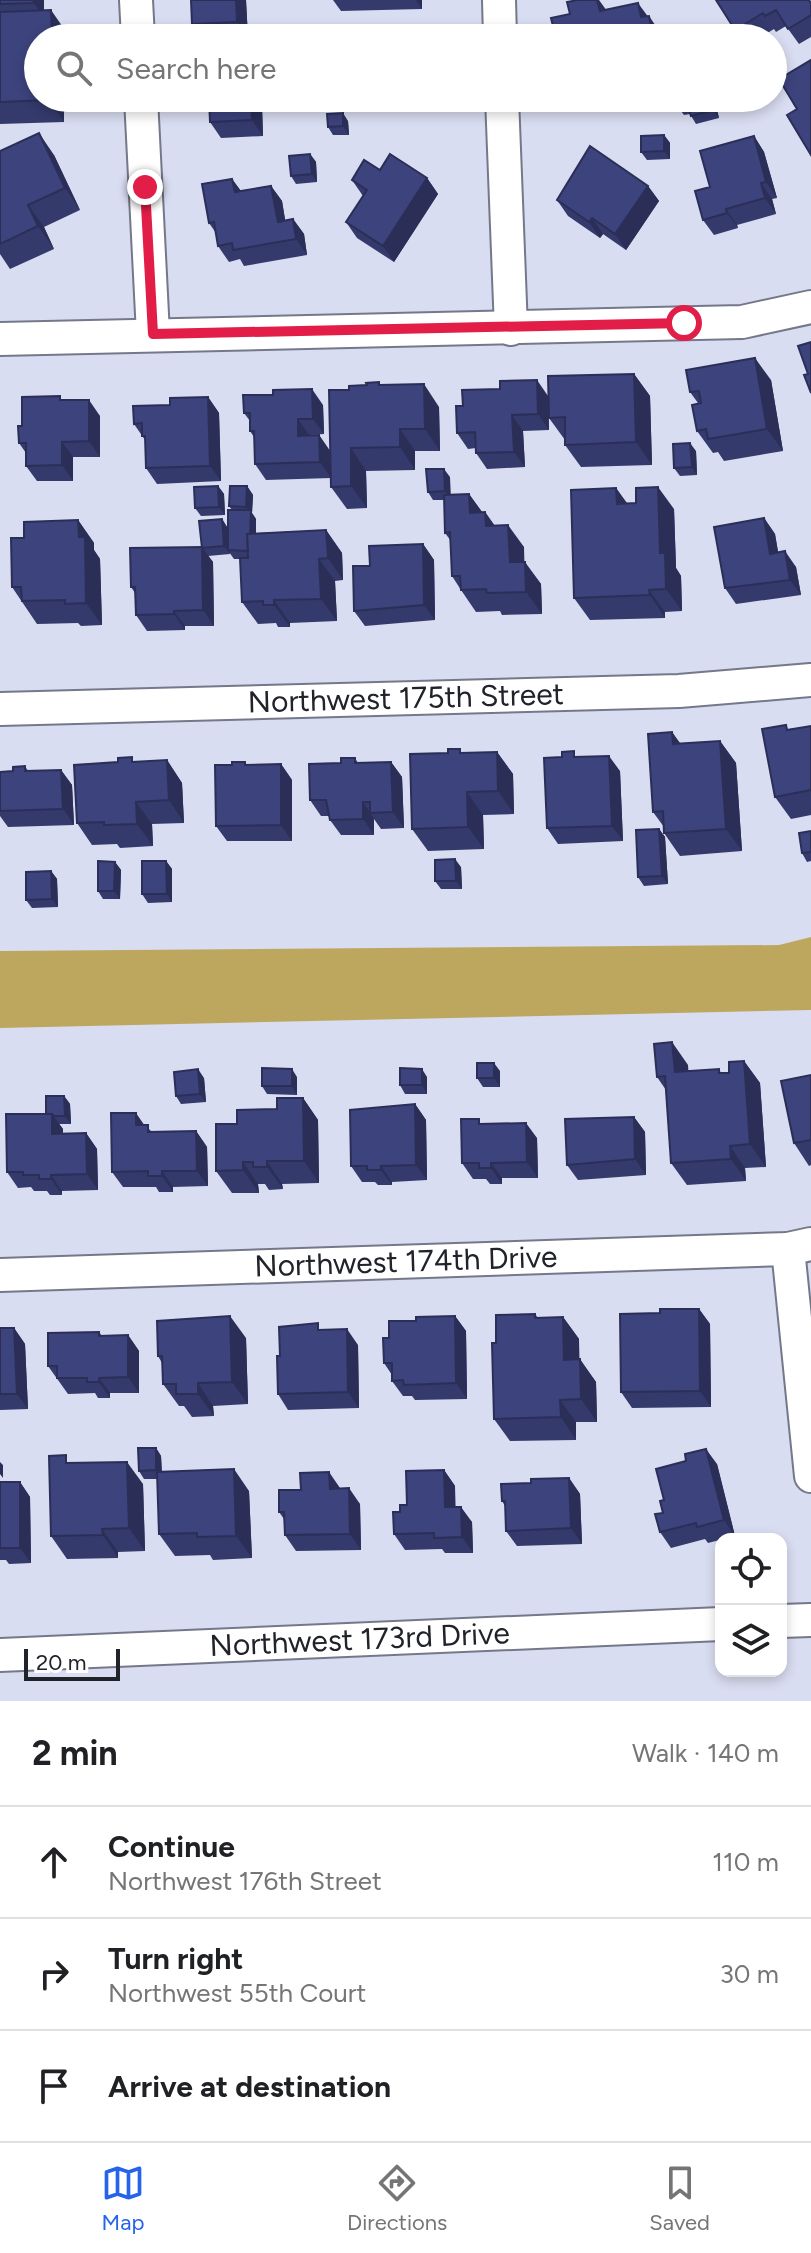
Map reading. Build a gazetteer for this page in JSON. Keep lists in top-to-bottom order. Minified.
{"streets":{"street":["Northwest 175th Street","Northwest 174th Drive","Northwest 173rd Drive"]},"scale_bar":"20 m","page":{"search":"Search here","scale":"20 m","heading":["2 min","Walk · 140 m"],"list":[["Continue","Northwest 176th Street","110 m"],["Turn right","Northwest 55th Court","30 m"],"Arrive at destination"],"nav":["Map","Directions","Saved"]}}
